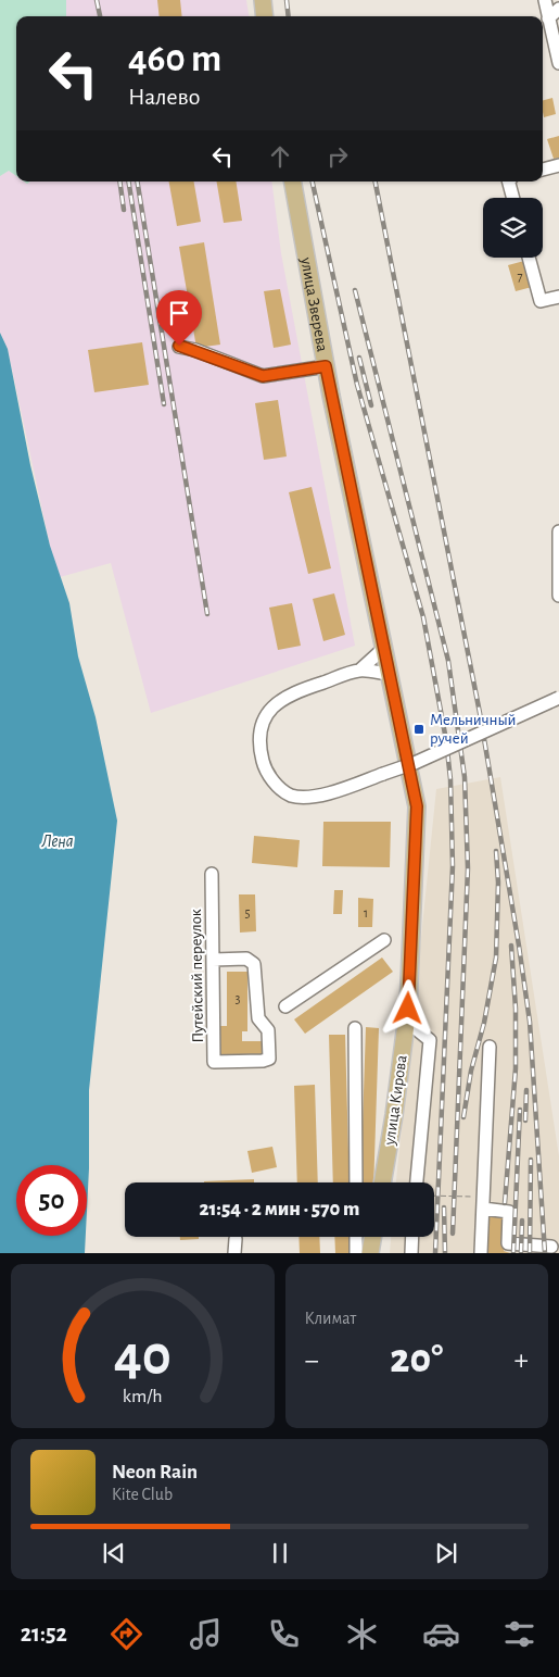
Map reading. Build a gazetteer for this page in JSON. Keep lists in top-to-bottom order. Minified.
{"streets":{"main road":["улица Зверева","улица Кирова"],"street":["Путейский переулок"]},"crossings":[["улица Зверева","улица Кирова"]],"water":["Лена"],"places":{"transit":["Мельничный ручей"]},"house_numbers":["7","5","1","3"],"page":{"turn":["460 m","Налево"],"limit":"50","trip":"21:54 · 2 мин · 570 m","tile":"Климат","heat":["−","20°","+"],"song":["Neon Rain","Kite Club"],"tabs":"21:52","gauge":["40","km/h"]}}
